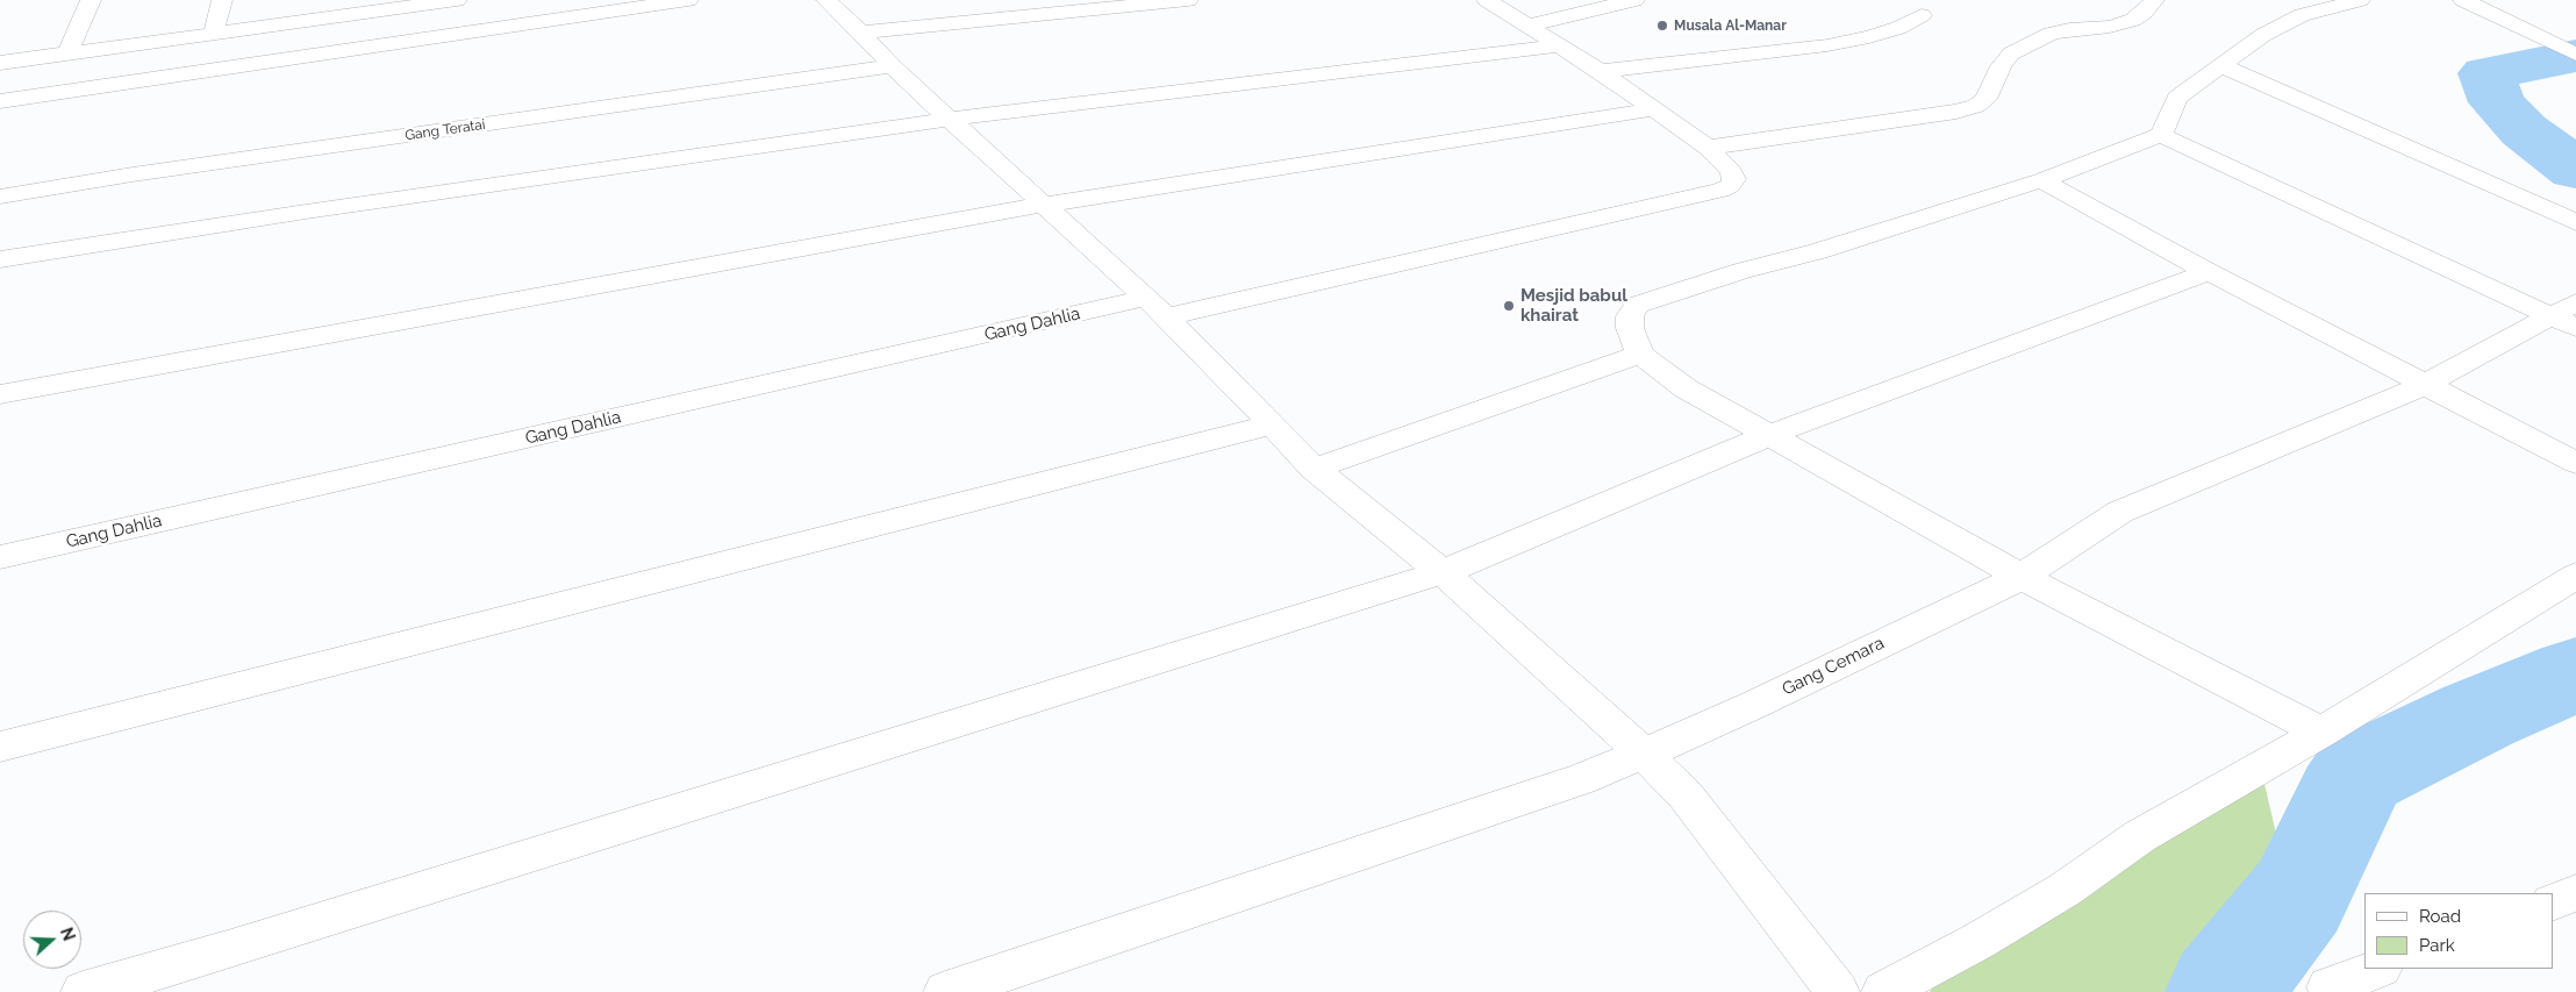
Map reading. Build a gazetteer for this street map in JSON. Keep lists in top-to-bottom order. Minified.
{"streets":{"street":["Gang Teratai","Gang Dahlia","Gang Cemara"]},"places":["Musala Al-Manar","Mesjid babul khairat"],"legend":["Road","Park"],"north":"right"}
